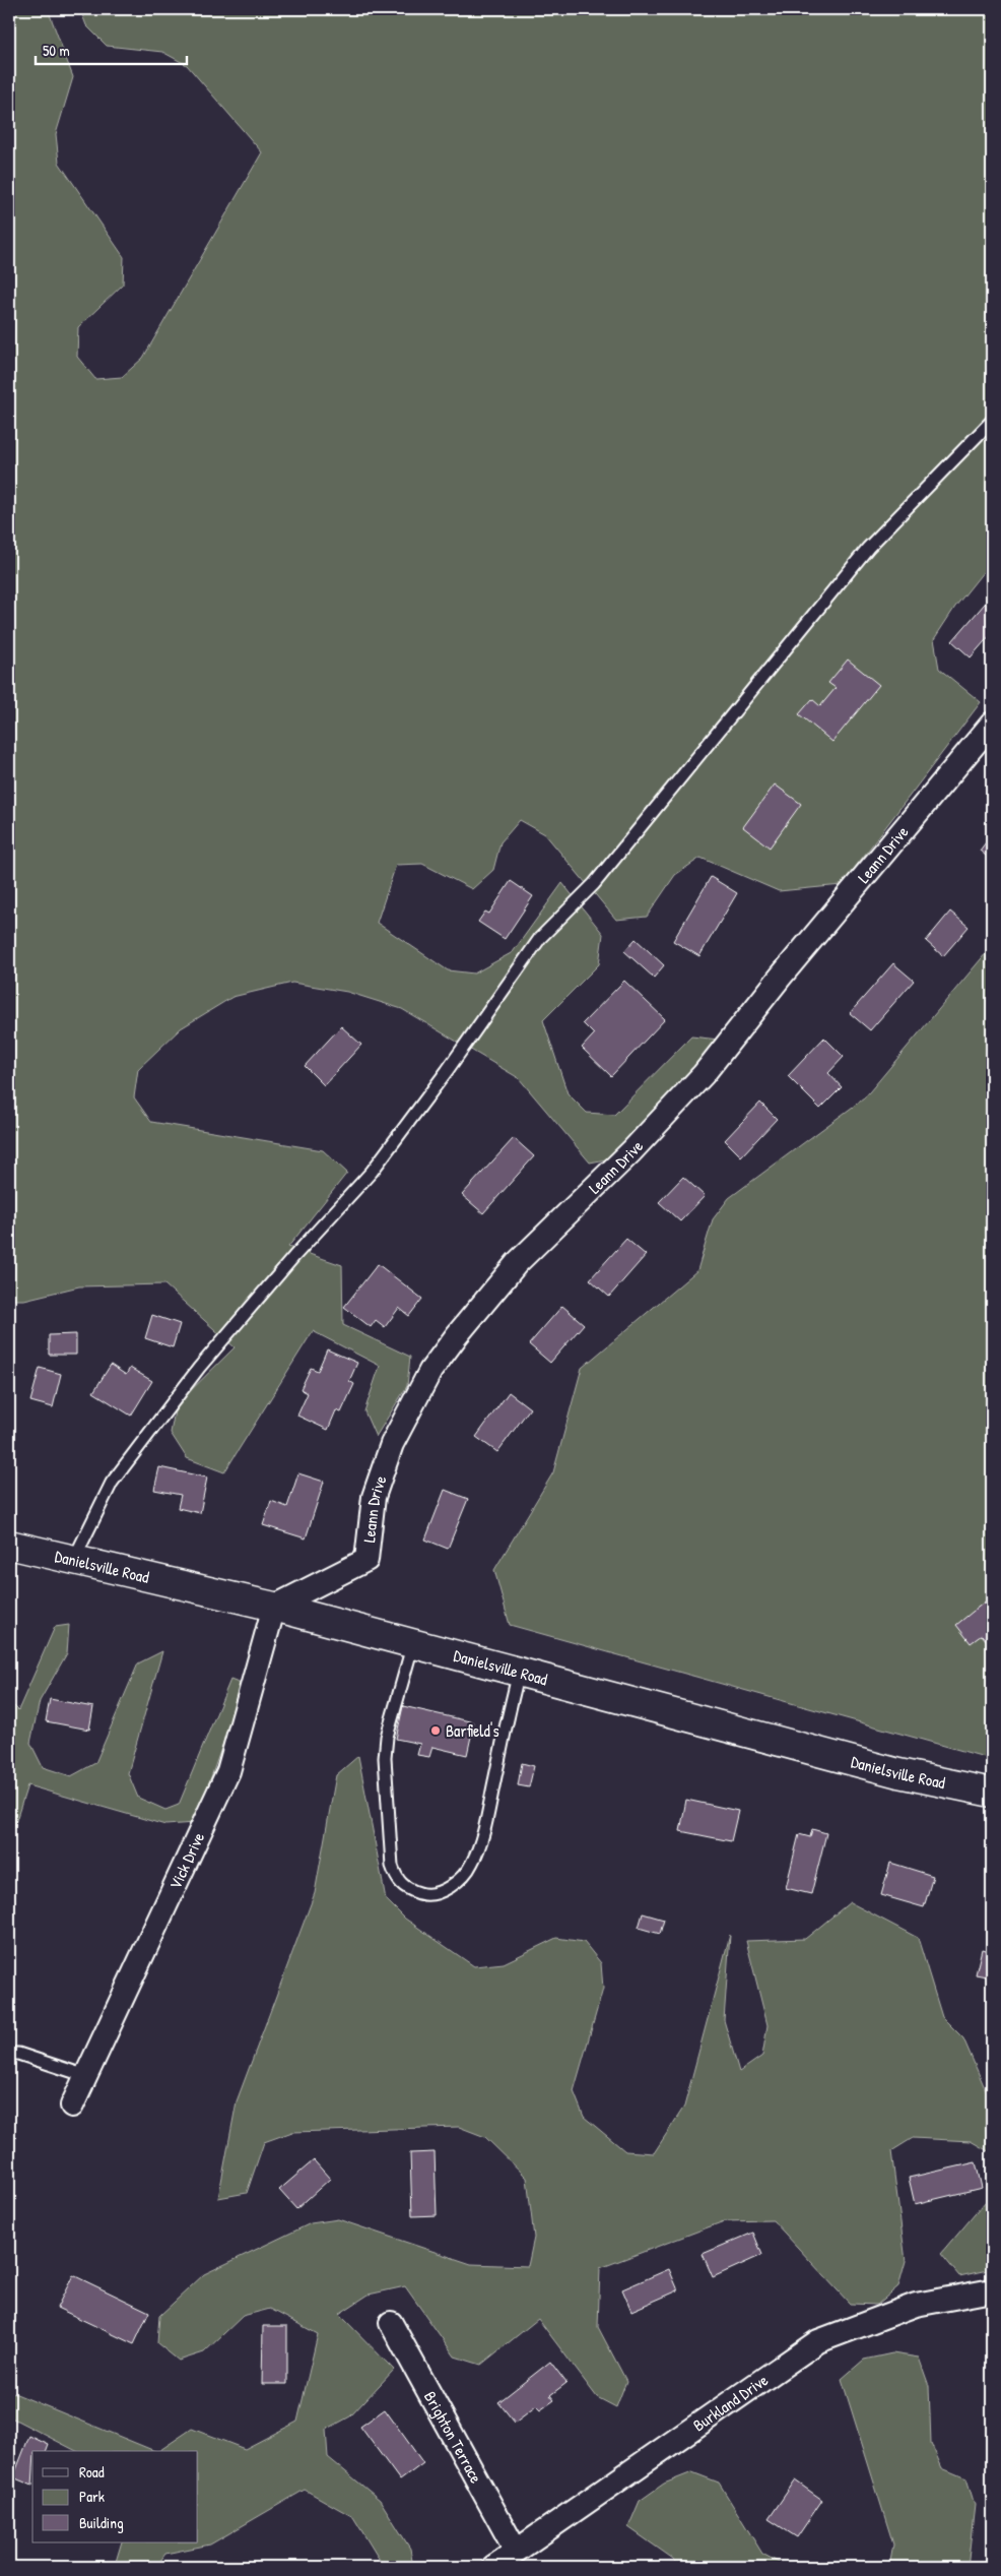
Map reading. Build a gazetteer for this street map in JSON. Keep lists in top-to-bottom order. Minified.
{"streets":{"main road":["Danielsville Road"],"street":["Leann Drive","Vick Drive","Burkland Drive","Brighton Terrace"]},"crossings":[["Leann Drive","Danielsville Road"],["Leann Drive","Vick Drive"],["Danielsville Road","Vick Drive"],["Burkland Drive","Brighton Terrace"]],"places":["Barfield's"],"legend":["Road","Park","Building"],"scale_bar":"50 m"}
